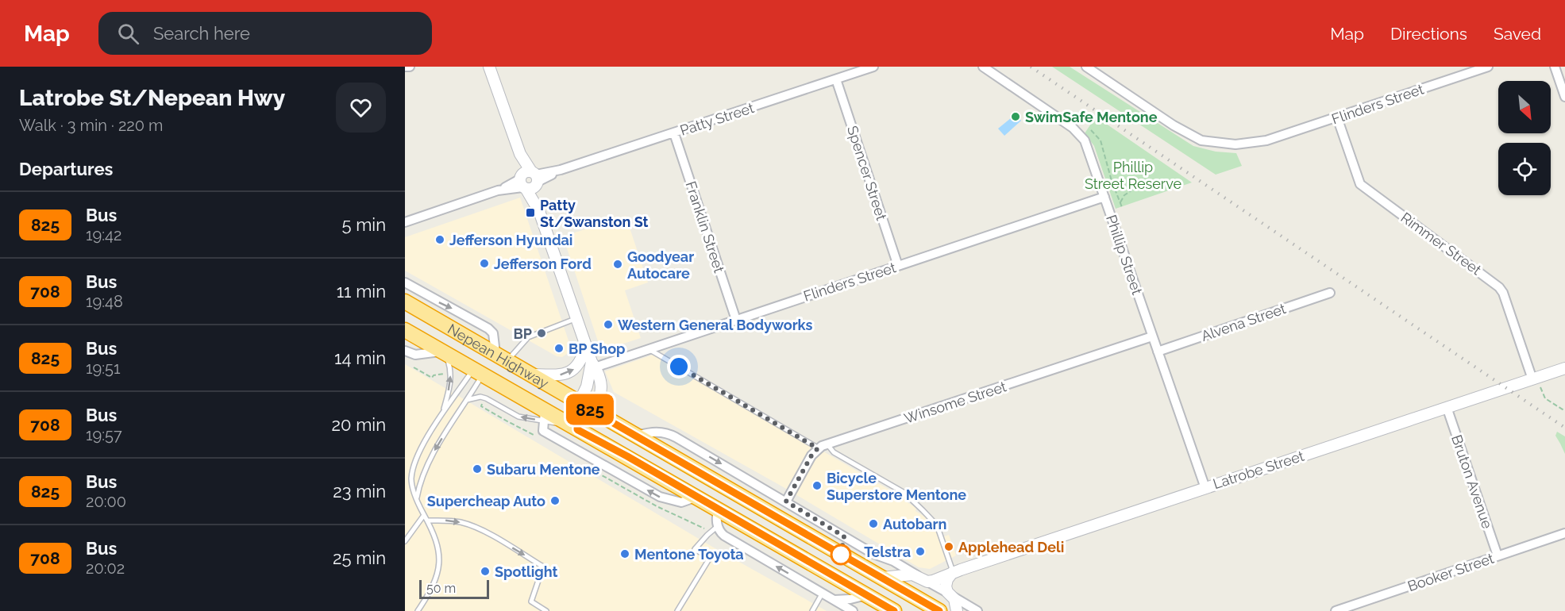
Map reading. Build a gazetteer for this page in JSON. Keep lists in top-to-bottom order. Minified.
{"streets":{"highway":["Nepean Highway"],"street":["Flinders Street","Patty Street","Spencer Street","Franklin Street","Rimmer Street","Phillip Street","Alvena Street","Winsome Street","Latrobe Street","Bruton Avenue","Booker Street"]},"crossings":[["Flinders Street","Spencer Street"],["Flinders Street","Franklin Street"],["Flinders Street","Rimmer Street"],["Flinders Street","Phillip Street"],["Patty Street","Spencer Street"],["Patty Street","Franklin Street"],["Rimmer Street","Latrobe Street"],["Phillip Street","Alvena Street"],["Phillip Street","Winsome Street"],["Phillip Street","Latrobe Street"],["Nepean Highway","Latrobe Street"],["Latrobe Street","Bruton Avenue"],["Bruton Avenue","Booker Street"]],"parks":["Phillip Street Reserve"],"places":{"other":["SwimSafe Mentone","Jefferson Hyundai","Jefferson Ford","Goodyear Autocare","Western General Bodyworks","BP","BP Shop","Subaru Mentone","Bicycle Superstore Mentone","Supercheap Auto","Autobarn","Applehead Deli","Telstra","Mentone Toyota","Spotlight"],"transit":["Patty St/Swanston St"]},"lines":["bus line 825"],"scale_bar":"50 m","north":"bottom right","page":{"header":"Map","search":"Search here","nav":["Map","Directions","Saved"],"heading":[["Latrobe St/Nepean Hwy","Walk · 3 min · 220 m"],"Departures"],"on_map":"825","list":[{"mark":"825","name":"Bus","note":"19:42","value":"5 min"},{"mark":"708","name":"Bus","note":"19:48","value":"11 min"},{"mark":"825","name":"Bus","note":"19:51","value":"14 min"},{"mark":"708","name":"Bus","note":"19:57","value":"20 min"},{"mark":"825","name":"Bus","note":"20:00","value":"23 min"},{"mark":"708","name":"Bus","note":"20:02","value":"25 min"}],"scale":"50 m"}}
